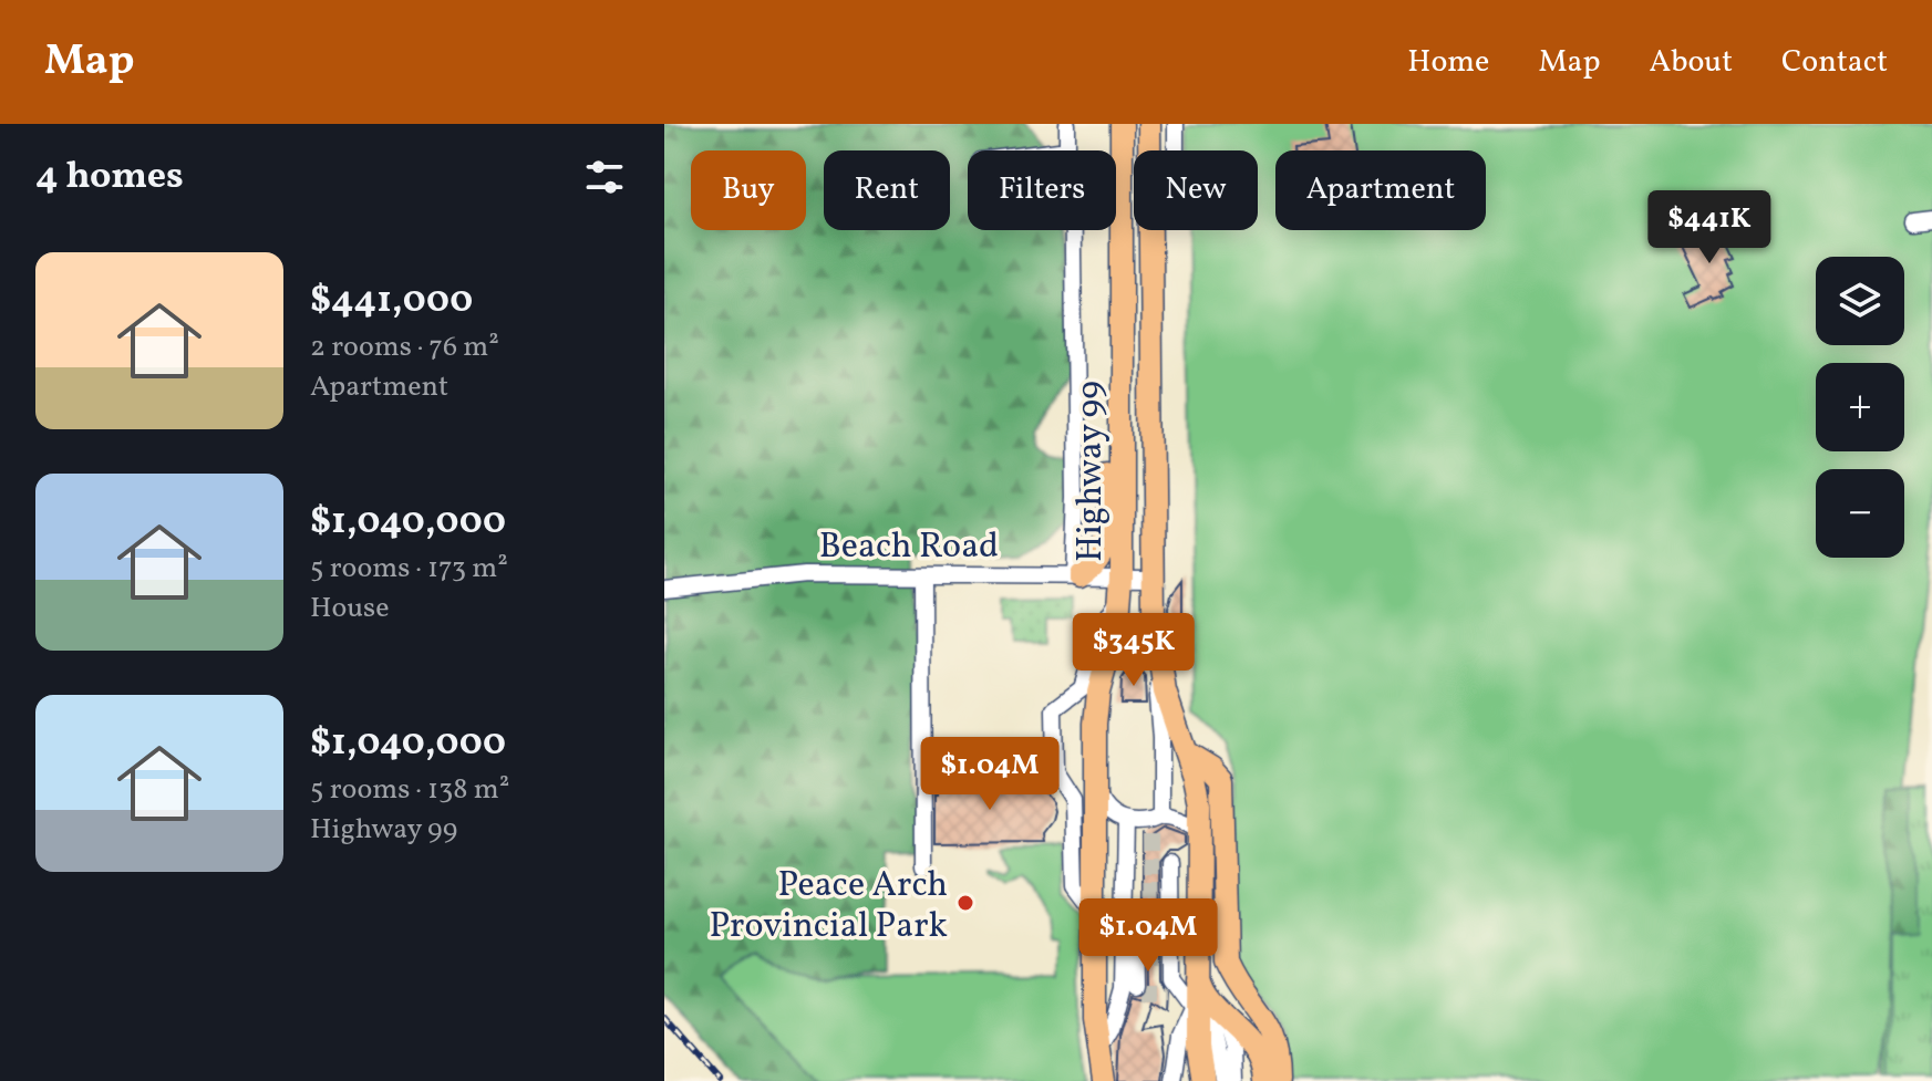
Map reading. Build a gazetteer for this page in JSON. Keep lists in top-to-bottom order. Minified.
{"streets":{"highway":["Highway 99"],"street":["Beach Road"]},"crossings":[["Highway 99","Beach Road"]],"places":["Peace Arch Provincial Park"],"page":{"header":"Map","nav":["Home","Map","About","Contact"],"heading":"4 homes","chip":["Buy","Rent","Filters","New","Apartment"],"price":["$441K","$345K","$1.04M","$1.04M"],"list":[{"name":"$441,000","note":"2 rooms · 76 m² · Apartment"},{"name":"$1,040,000","note":"5 rooms · 173 m² · House"},{"name":"$1,040,000","note":"5 rooms · 138 m² · Highway 99"}],"map_buttons":["+","−"]}}
